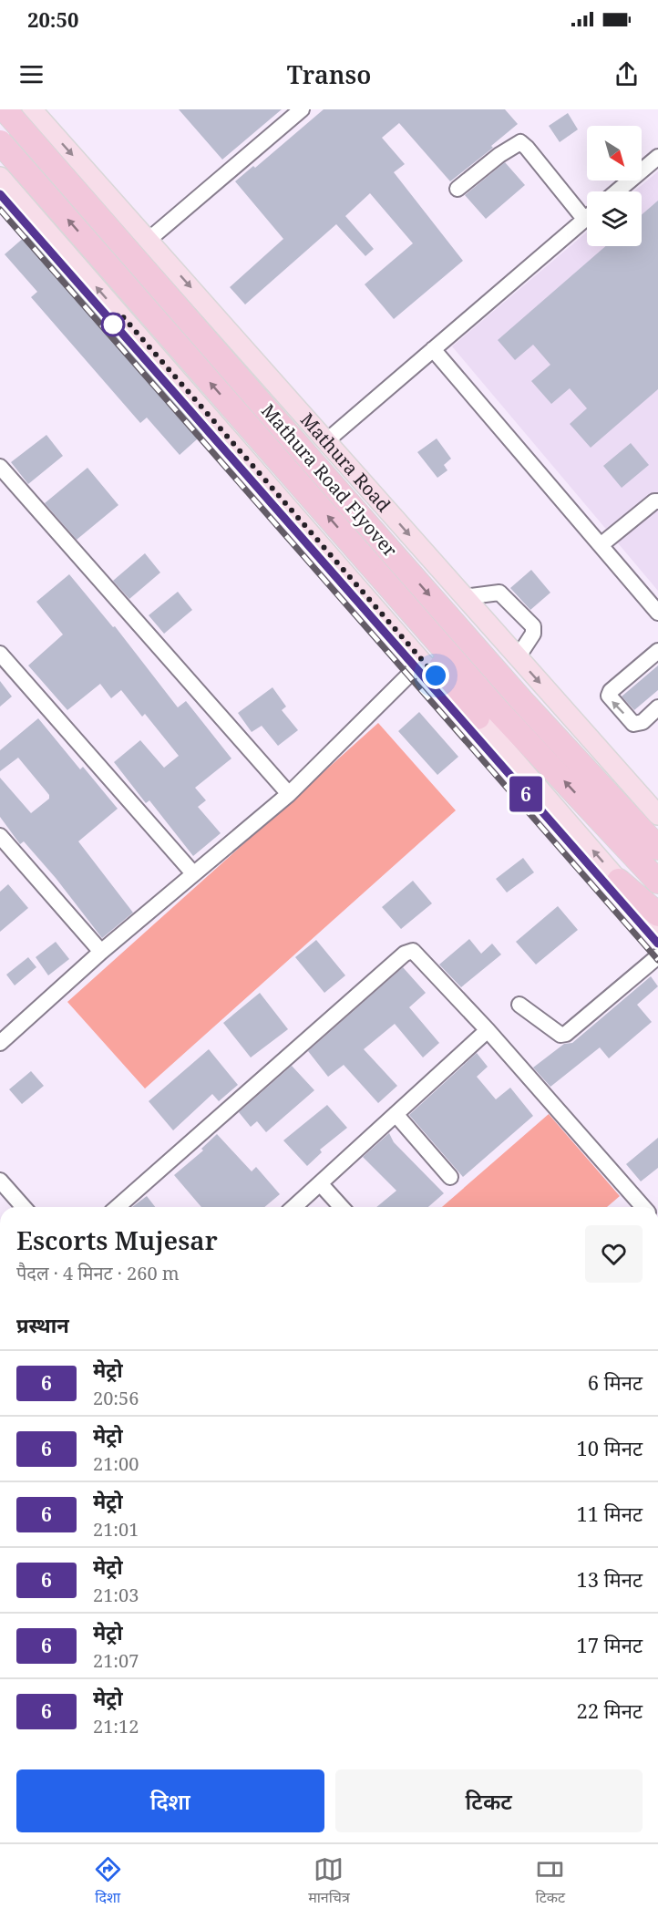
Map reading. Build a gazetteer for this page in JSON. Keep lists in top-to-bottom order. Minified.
{"streets":{"highway":["Mathura Road Flyover"],"main road":["Mathura Road"]},"lines":["metro line 6"],"north":"bottom right","page":{"status":"20:50","header":"Transo","on_map":"6","heading":[["Escorts Mujesar","पैदल · 4 मिनट · 260 m"],"प्रस्थान"],"list":[{"mark":"6","name":"मेट्रो","note":"20:56","value":"6 मिनट"},{"mark":"6","name":"मेट्रो","note":"21:00","value":"10 मिनट"},{"mark":"6","name":"मेट्रो","note":"21:01","value":"11 मिनट"},{"mark":"6","name":"मेट्रो","note":"21:03","value":"13 मिनट"},{"mark":"6","name":"मेट्रो","note":"21:07","value":"17 मिनट"},{"mark":"6","name":"मेट्रो","note":"21:12","value":"22 मिनट"}],"buttons":["दिशा","टिकट"],"tabs":["दिशा","मानचित्र","टिकट"]}}
